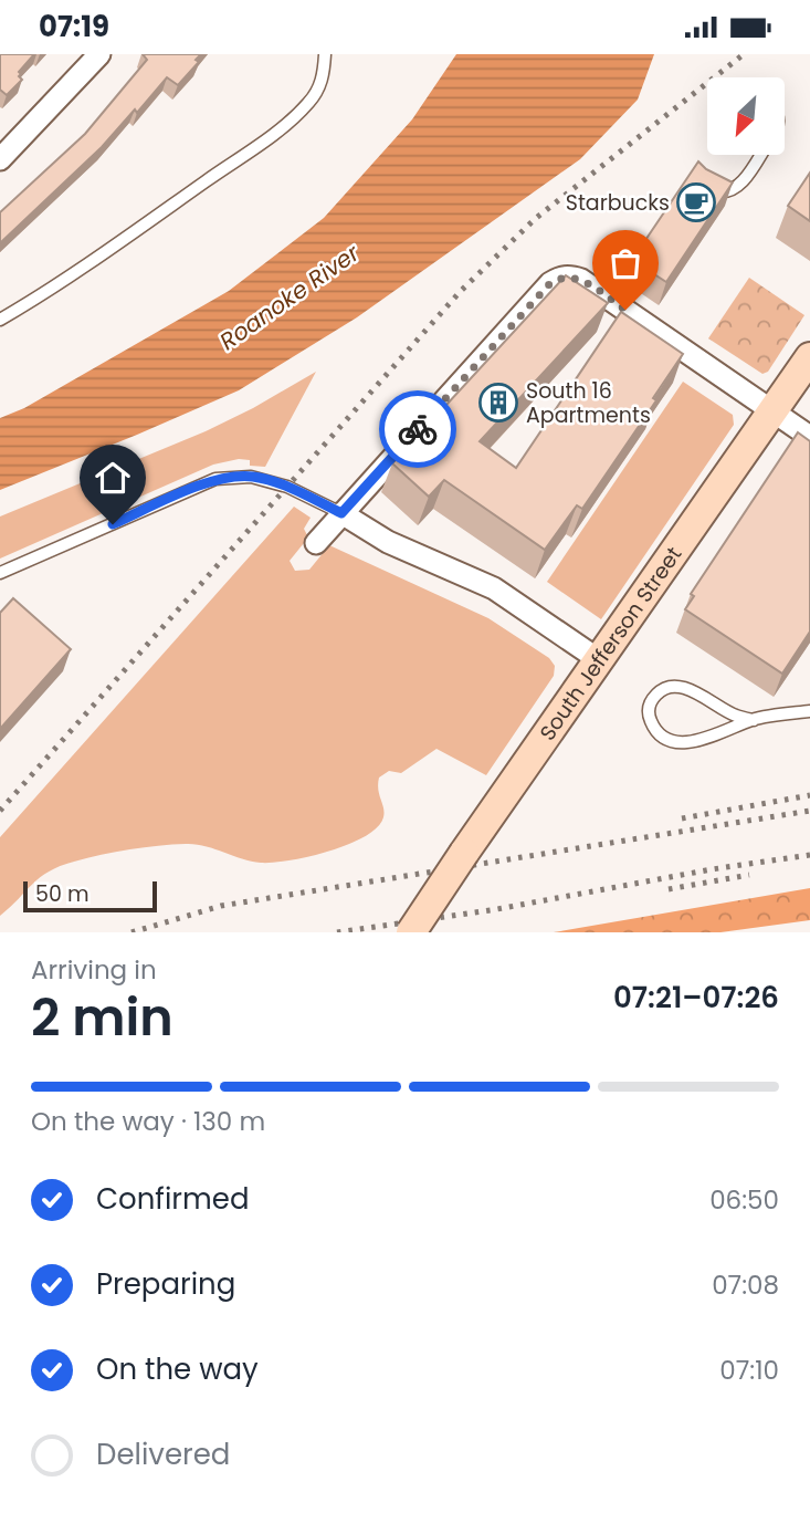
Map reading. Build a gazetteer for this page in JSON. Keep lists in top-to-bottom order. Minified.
{"streets":{"main road":["South Jefferson Street"]},"water":["Roanoke River"],"places":{"cafe":["Starbucks"],"building":["South 16 Apartments"]},"scale_bar":"50 m","north":"bottom left","page":{"status":"07:19","scale":"50 m","heading":["2 min","Arriving in","07:21–07:26"],"bar":"On the way · 130 m","list":[["Confirmed","06:50"],["Preparing","07:08"],["On the way","07:10"],"Delivered"]}}
